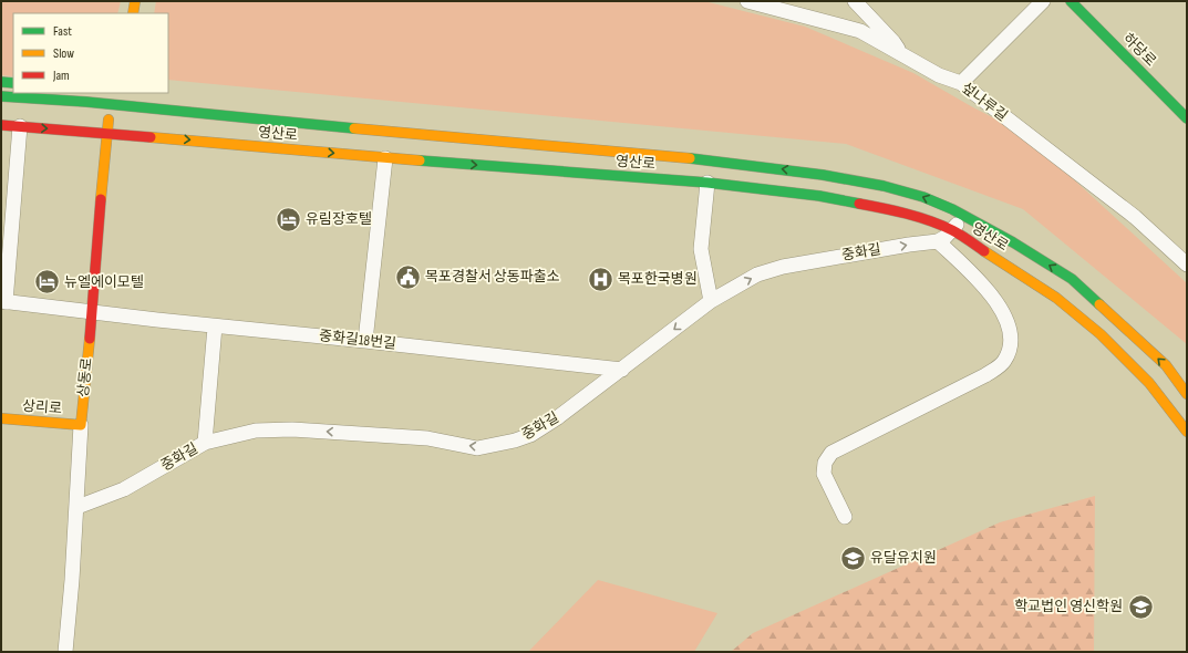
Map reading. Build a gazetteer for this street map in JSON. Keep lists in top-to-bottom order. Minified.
{"streets":{"street":["하당로","섶나루길","영산로","중화길","중화길18번길","상동로","상리로"]},"crossings":[["영산로","상동로"],["중화길","중화길18번길"],["중화길","상동로"],["중화길18번길","상동로"],["상동로","상리로"]],"places":{"hotel":["유림장호텔","뉴엘에이모텔"],"public building":["목포경찰서 상동파출소"],"hospital":["목포한국병원"],"school or university":["유달유치원","학교법인 영신학원"]},"legend":["Fast","Slow","Jam"]}
